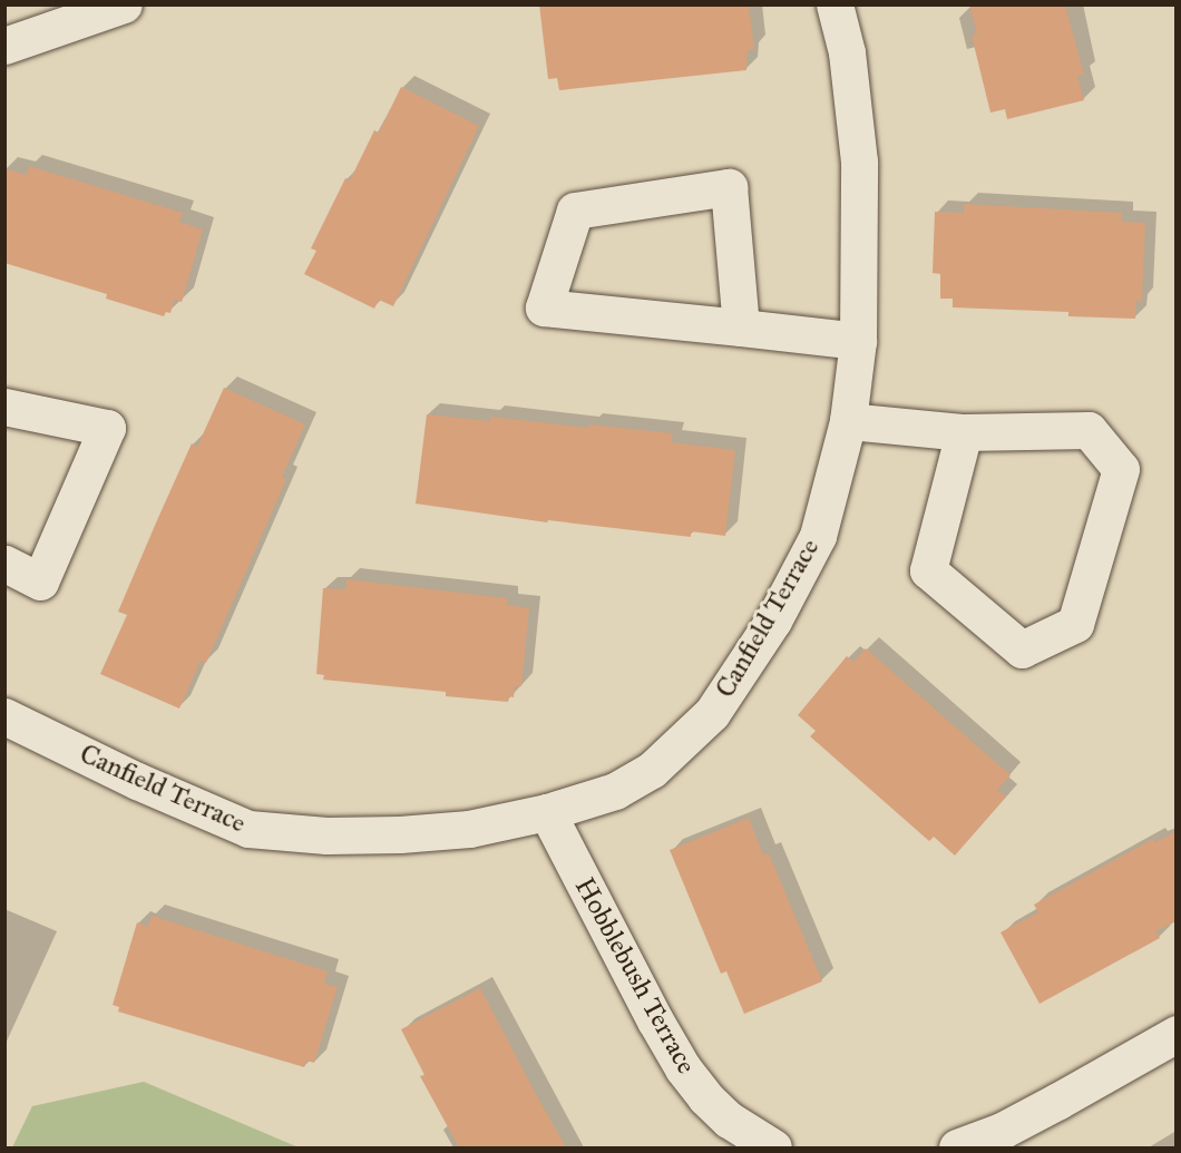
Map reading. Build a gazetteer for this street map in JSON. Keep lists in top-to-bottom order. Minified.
{"streets":{"street":["Canfield Terrace","Hobblebush Terrace"]},"crossings":[["Canfield Terrace","Hobblebush Terrace"]]}
